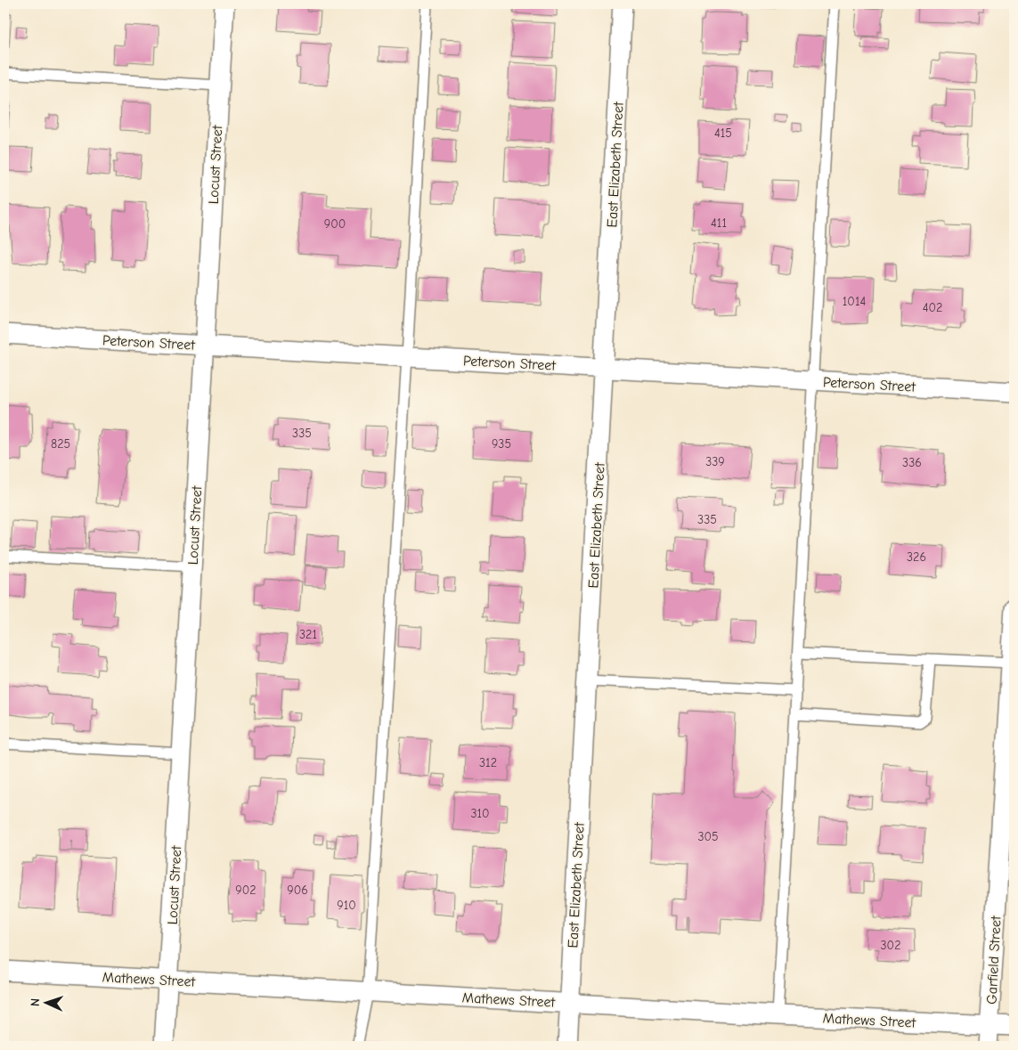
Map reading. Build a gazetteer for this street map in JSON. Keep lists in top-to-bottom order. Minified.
{"streets":{"street":["Locust Street","East Elizabeth Street","Peterson Street","Garfield Street","Mathews Street"]},"crossings":[["Locust Street","Peterson Street"],["Locust Street","Mathews Street"],["East Elizabeth Street","Peterson Street"],["East Elizabeth Street","Mathews Street"],["Garfield Street","Mathews Street"]],"house_numbers":["415","411","900","1014","402","335","825","935","339","336","335","326","321","312","310","305","902","906","910","302"],"north":"left"}
